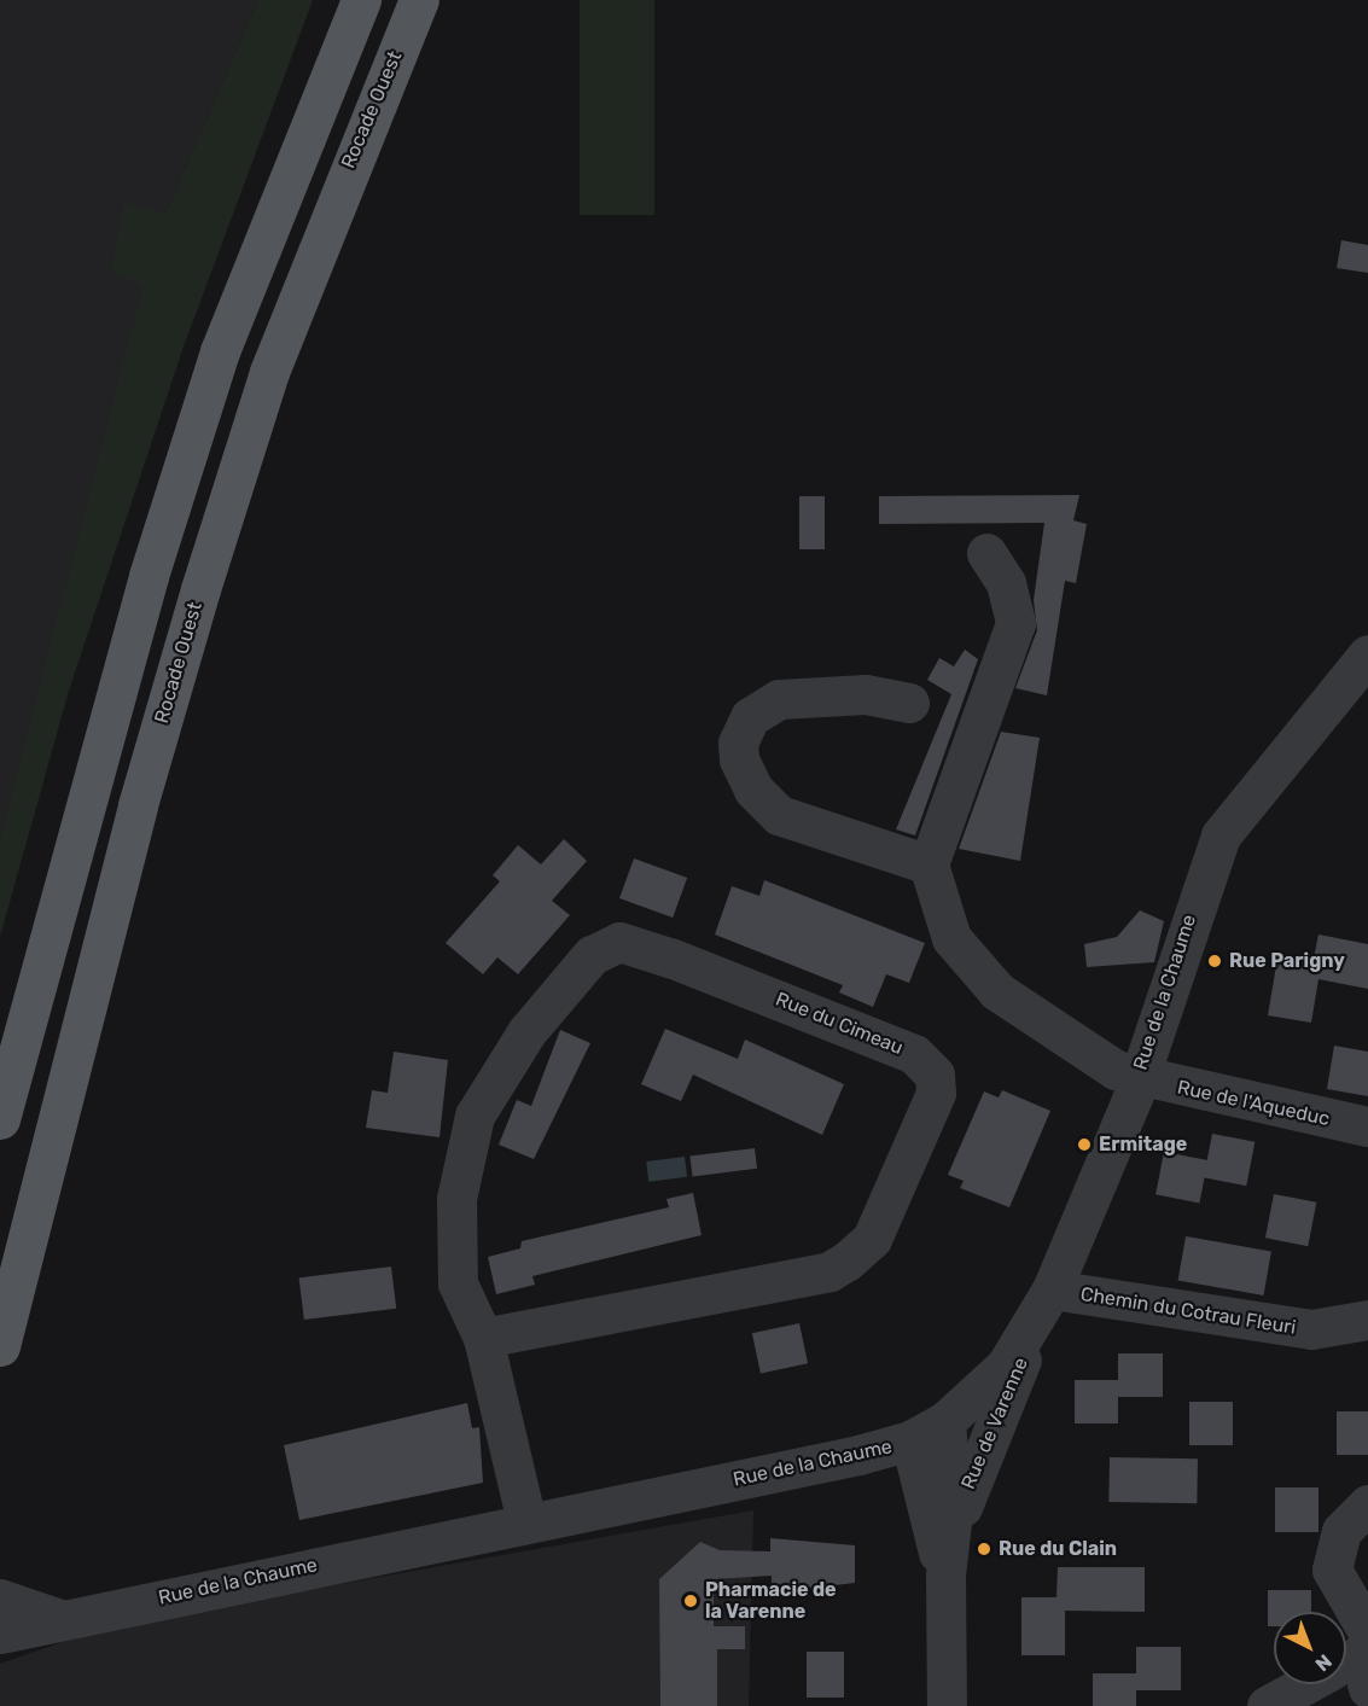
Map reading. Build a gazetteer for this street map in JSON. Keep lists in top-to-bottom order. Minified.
{"streets":{"main road":["Rocade Ouest"],"street":["Rue de la Chaume","Rue du Cimeau","Rue de l'Aqueduc","Chemin du Cotrau Fleuri","Rue de Varenne"]},"crossings":[["Rue de la Chaume","Rue du Cimeau"],["Rue de la Chaume","Rue de l'Aqueduc"],["Rue de la Chaume","Chemin du Cotrau Fleuri"],["Rue de la Chaume","Rue de Varenne"],["Chemin du Cotrau Fleuri","Rue de Varenne"]],"places":["Rue Parigny","Ermitage","Rue du Clain","Pharmacie de la Varenne"],"north":"bottom right"}
